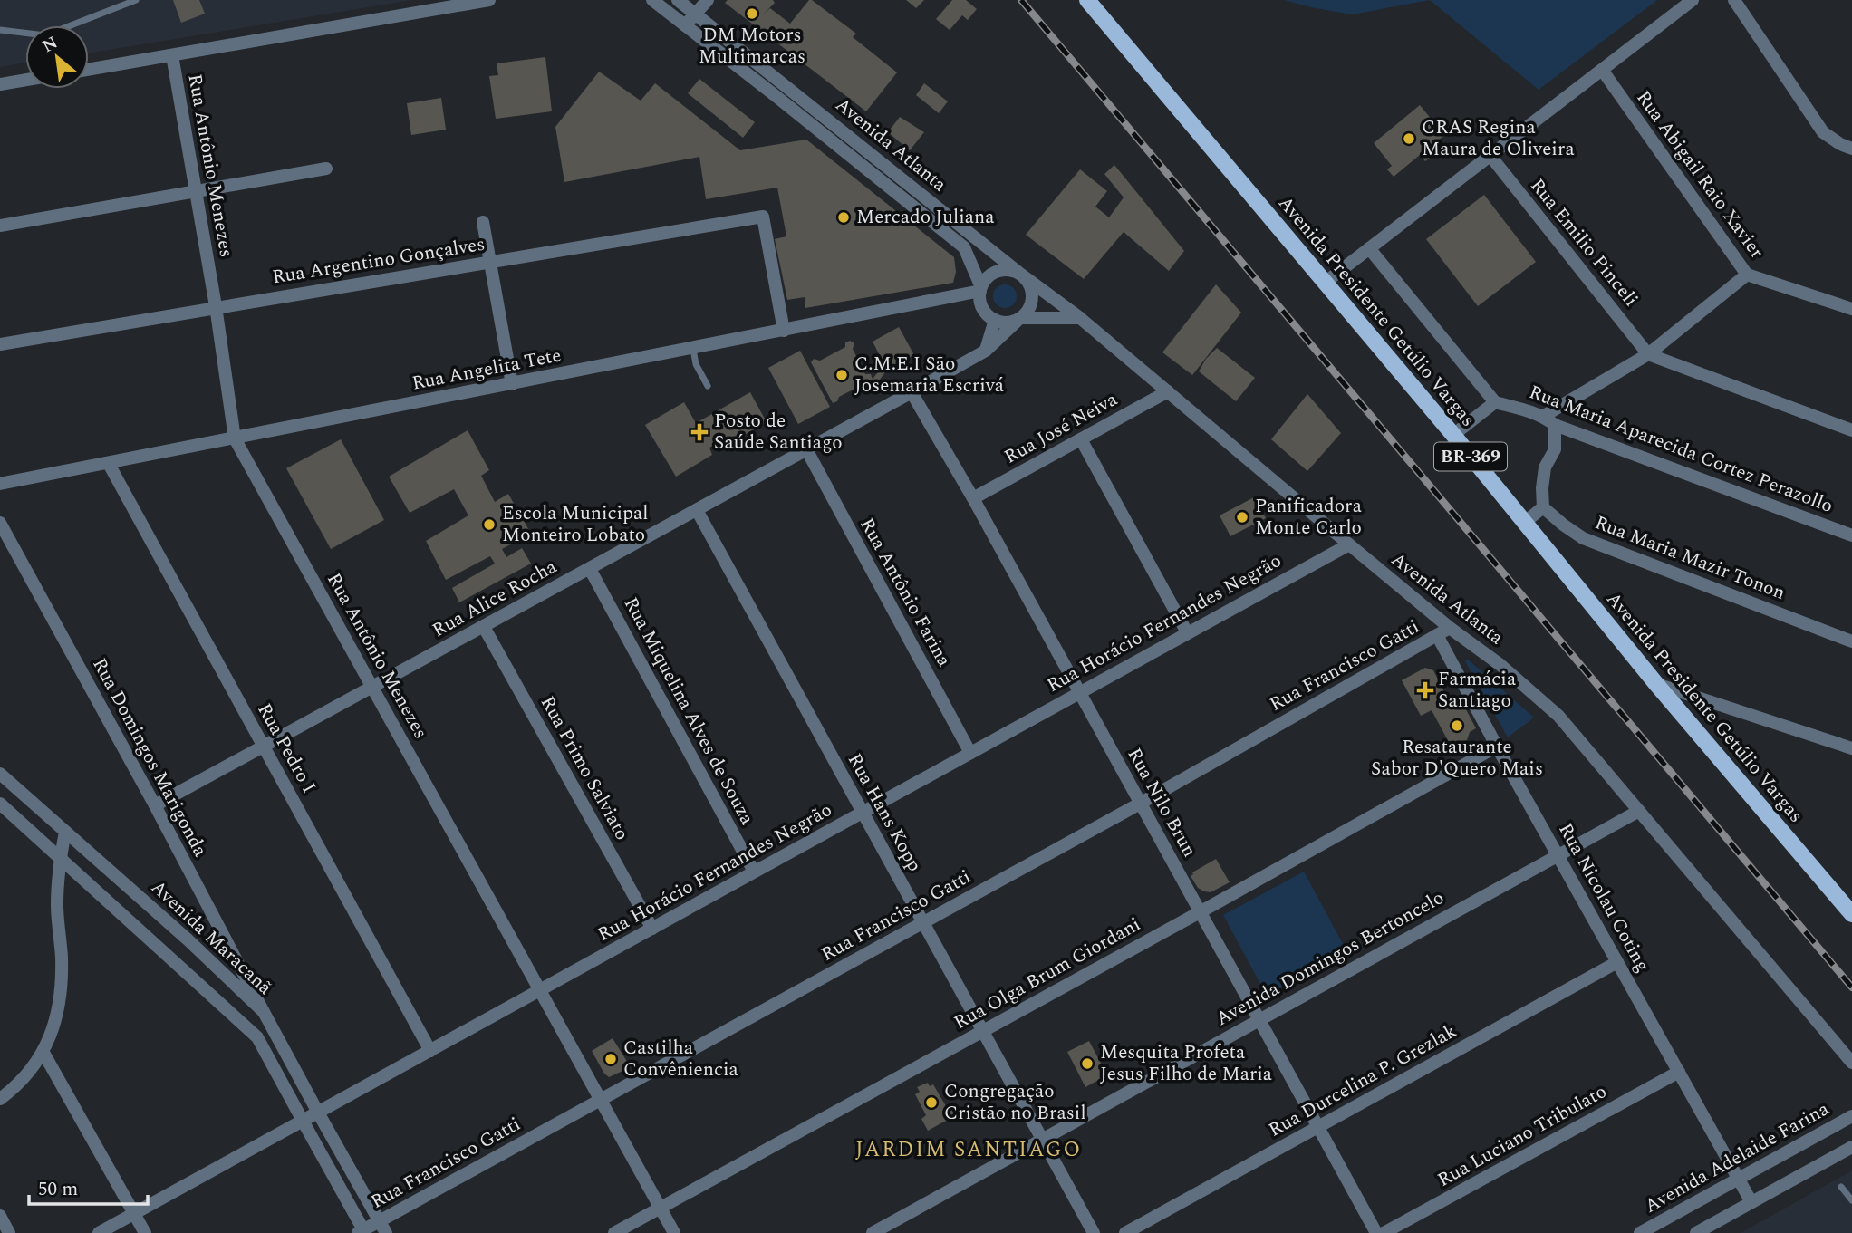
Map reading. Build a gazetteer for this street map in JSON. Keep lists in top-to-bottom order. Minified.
{"streets":{"main road":["Avenida Presidente Getúlio Vargas","BR-369"],"street":["Avenida Atlanta","Rua Antônio Menezes","Rua Abigail Raio Xavier","Rua Emilio Pinceli","Rua Argentino Gonçalves","Rua Angelita Tete","Rua José Neiva","Rua Maria Aparecida Cortez Perazollo","Rua Maria Mazir Tonon","Rua Antônio Farina","Rua Alice Rocha","Rua Horácio Fernandes Negrão","Rua Francisco Gatti","Rua Miquelina Alves de Souza","Rua Pedro I","Rua Domingos Marigonda","Rua Primo Salviato","Rua Nilo Brun","Rua Hans Kopp","Rua Nicolau Coting","Avenida Maracanã","Avenida Domingos Bertoncelo","Rua Olga Brum Giordani","Rua Durcelina P. Grezlak","Rua Luciano Tribulato","Avenida Adelaide Farina"]},"crossings":[["Avenida Atlanta","Rua Angelita Tete"],["Avenida Atlanta","Rua José Neiva"],["Avenida Atlanta","Rua Alice Rocha"],["Avenida Atlanta","Rua Horácio Fernandes Negrão"],["Avenida Atlanta","Rua Francisco Gatti"],["Avenida Atlanta","Avenida Domingos Bertoncelo"],["Rua Antônio Menezes","Rua Argentino Gonçalves"],["Rua Antônio Menezes","Rua Angelita Tete"],["Rua Antônio Menezes","Rua Alice Rocha"],["Rua Antônio Menezes","Rua Horácio Fernandes Negrão"],["Rua Antônio Menezes","Rua Francisco Gatti"],["Rua Antônio Menezes","Rua Olga Brum Giordani"],["Rua Argentino Gonçalves","Rua Angelita Tete"],["Rua Angelita Tete","Rua Alice Rocha"],["Rua Angelita Tete","Rua Pedro I"],["Rua José Neiva","Rua Nilo Brun"],["Rua Antônio Farina","Rua Alice Rocha"],["Rua Antônio Farina","Rua Horácio Fernandes Negrão"],["Rua Alice Rocha","Rua Miquelina Alves de Souza"],["Rua Alice Rocha","Rua Pedro I"],["Rua Alice Rocha","Rua Domingos Marigonda"],["Rua Alice Rocha","Rua Primo Salviato"],["Rua Alice Rocha","Rua Nilo Brun"],["Rua Alice Rocha","Rua Hans Kopp"],["Rua Horácio Fernandes Negrão","Rua Miquelina Alves de Souza"],["Rua Horácio Fernandes Negrão","Rua Pedro I"],["Rua Horácio Fernandes Negrão","Rua Primo Salviato"],["Rua Horácio Fernandes Negrão","Rua Nilo Brun"],["Rua Horácio Fernandes Negrão","Rua Hans Kopp"],["Rua Horácio Fernandes Negrão","Avenida Maracanã"],["Rua Francisco Gatti","Rua Nilo Brun"],["Rua Francisco Gatti","Rua Hans Kopp"],["Rua Francisco Gatti","Rua Nicolau Coting"],["Rua Francisco Gatti","Avenida Maracanã"],["Rua Domingos Marigonda","Avenida Maracanã"],["Rua Nilo Brun","Avenida Domingos Bertoncelo"],["Rua Nilo Brun","Rua Olga Brum Giordani"],["Rua Nilo Brun","Rua Durcelina P. Grezlak"],["Rua Hans Kopp","Avenida Domingos Bertoncelo"],["Rua Hans Kopp","Rua Olga Brum Giordani"],["Rua Nicolau Coting","Avenida Domingos Bertoncelo"],["Rua Nicolau Coting","Rua Olga Brum Giordani"],["Rua Nicolau Coting","Rua Durcelina P. Grezlak"],["Rua Nicolau Coting","Rua Luciano Tribulato"],["Rua Nicolau Coting","Avenida Adelaide Farina"]],"districts":["JARDIM SANTIAGO"],"places":{"other":["DM Motors Multimarcas","CRAS Regina Maura de Oliveira","Mercado Juliana","C.M.E.I São Josemaria Escrivá","Panificadora Monte Carlo","Escola Municipal Monteiro Lobato","Resataurante Sabor D'Quero Mais","Castilha Convêniencia","Mesquita Profeta Jesus Filho de Maria","Congregação Cristão no Brasil"],"health":["Posto de Saúde Santiago","Farmácia Santiago"]},"scale_bar":"50 m","north":"top left"}
